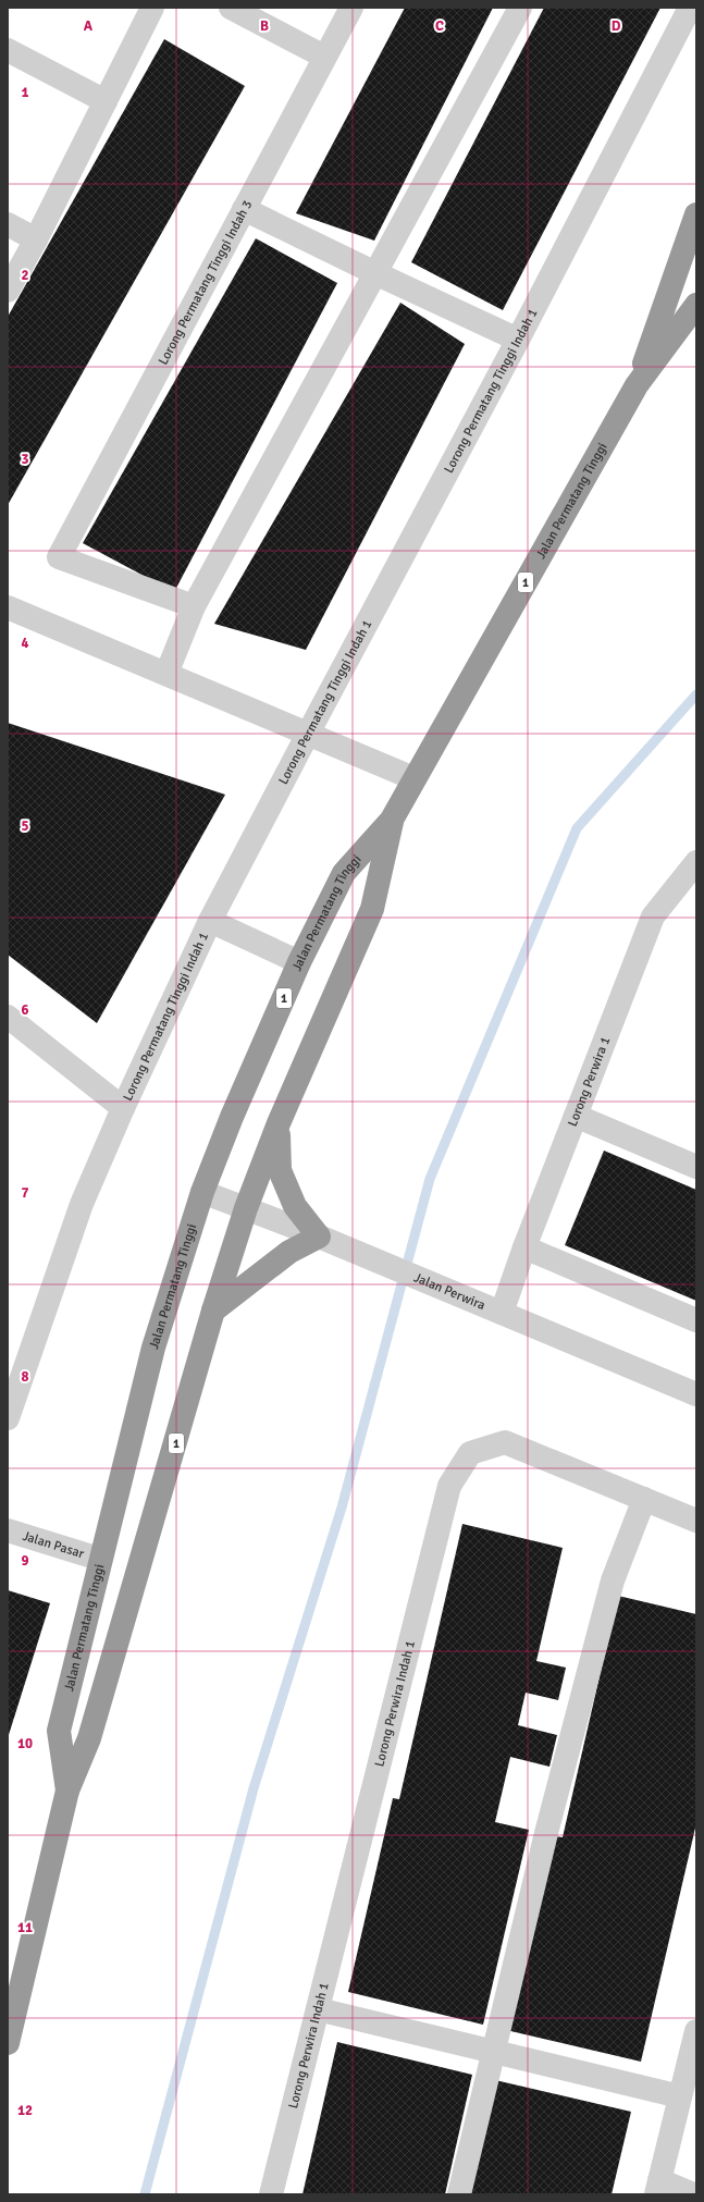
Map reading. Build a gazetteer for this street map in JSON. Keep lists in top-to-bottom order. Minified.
{"streets":{"highway":["Jalan Permatang Tinggi","1"],"street":["Lorong Permatang Tinggi Indah 3","Lorong Permatang Tinggi Indah 1","Lorong Perwira 1","Jalan Perwira","Jalan Pasar","Lorong Perwira Indah 1"]},"crossings":[["Jalan Permatang Tinggi","Jalan Perwira"],["Jalan Permatang Tinggi","Jalan Pasar"],["Lorong Perwira 1","Jalan Perwira"]],"grid":{"columns":["A","B","C","D"],"rows":["1","2","3","4","5","6","7","8","9","10","11","12"]}}
